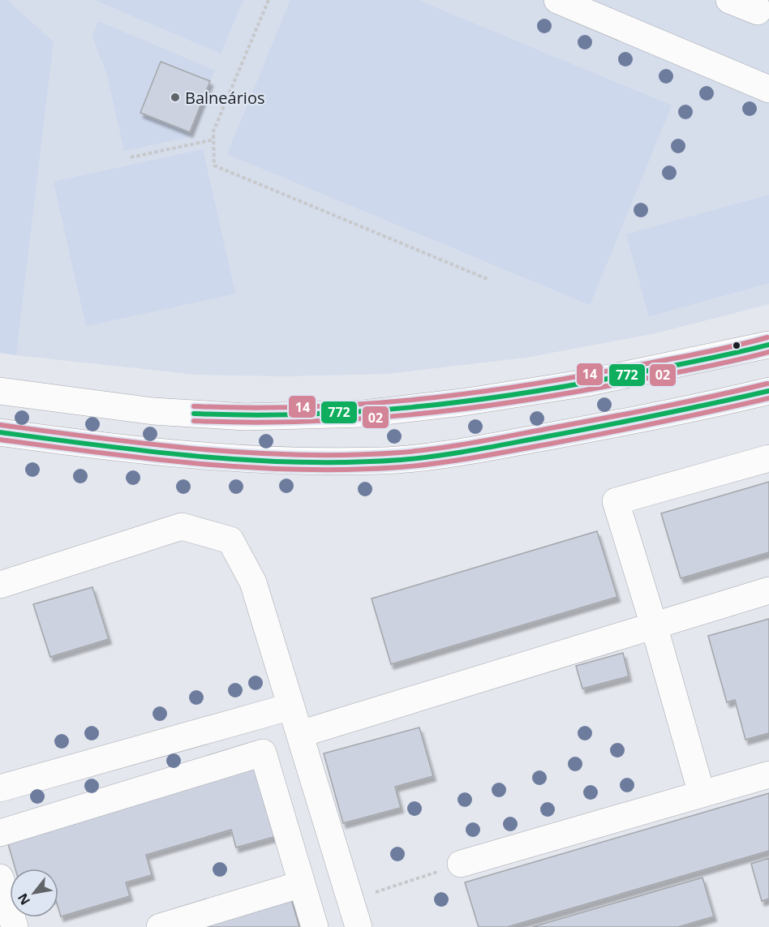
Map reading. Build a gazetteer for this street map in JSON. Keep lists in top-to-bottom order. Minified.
{"places":["Balneários"],"lines":["transit line 14","transit line 772","transit line 02"],"north":"bottom left"}
